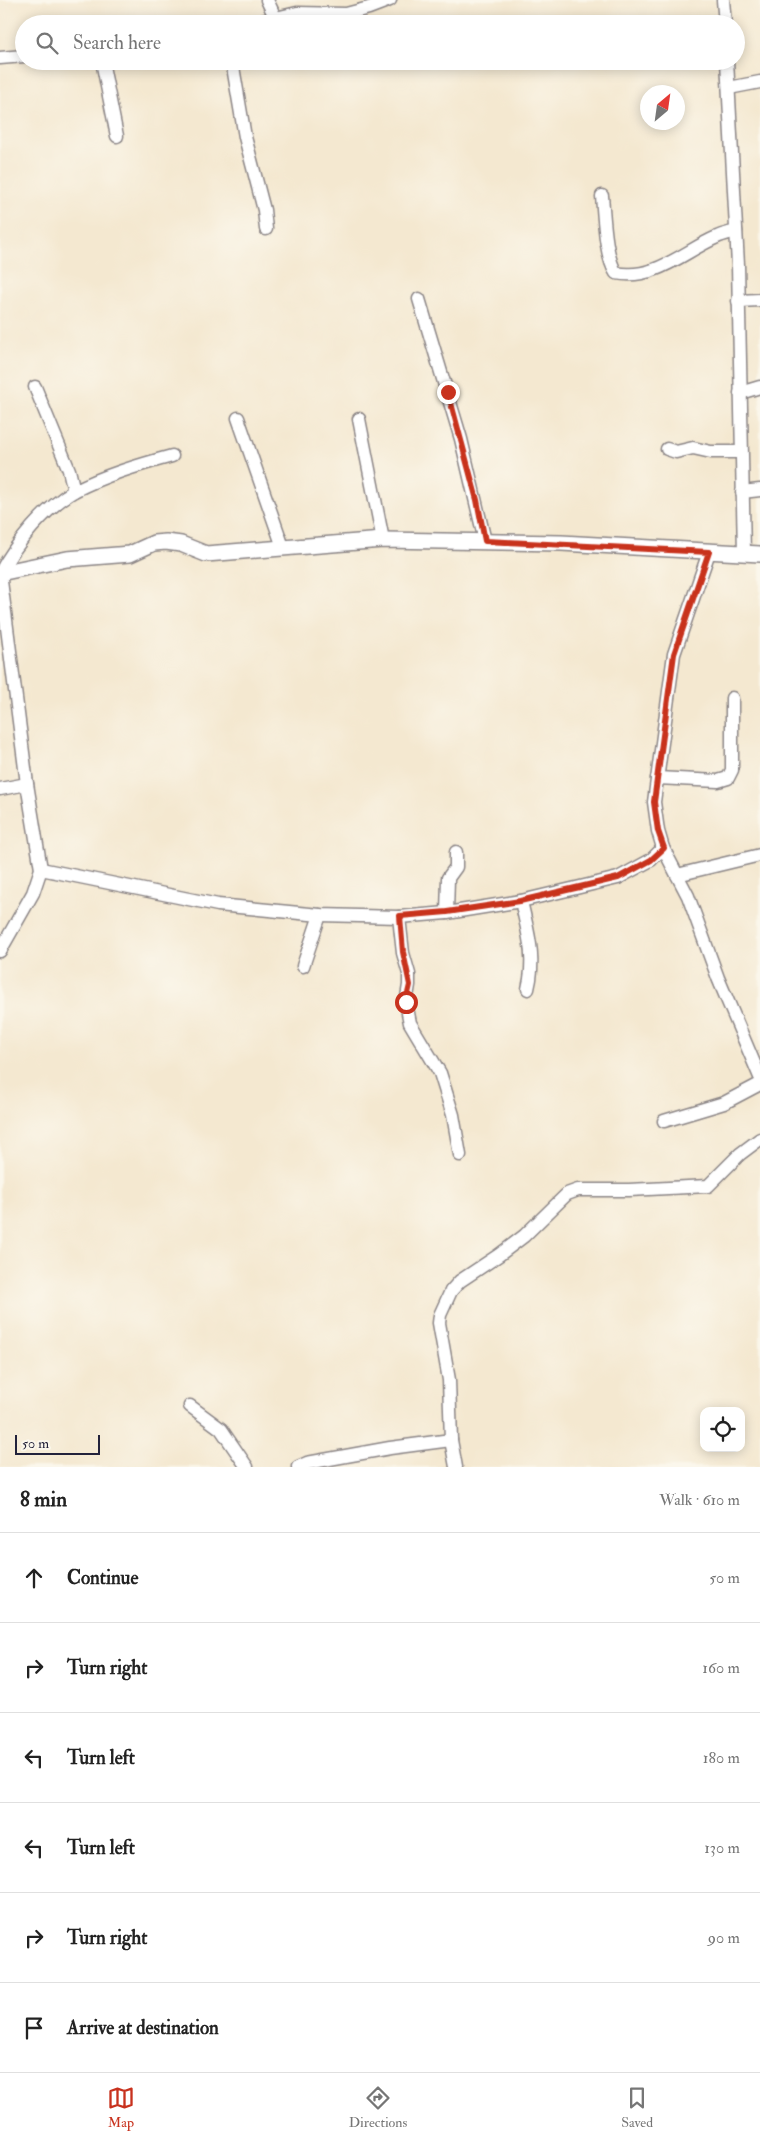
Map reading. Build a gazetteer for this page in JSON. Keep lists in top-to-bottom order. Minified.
{"scale_bar":"50 m","north":"top right","page":{"search":"Search here","scale":"50 m","heading":["8 min","Walk · 610 m"],"list":[["Continue","50 m"],["Turn right","160 m"],["Turn left","180 m"],["Turn left","130 m"],["Turn right","90 m"],"Arrive at destination"],"nav":["Map","Directions","Saved"]}}
